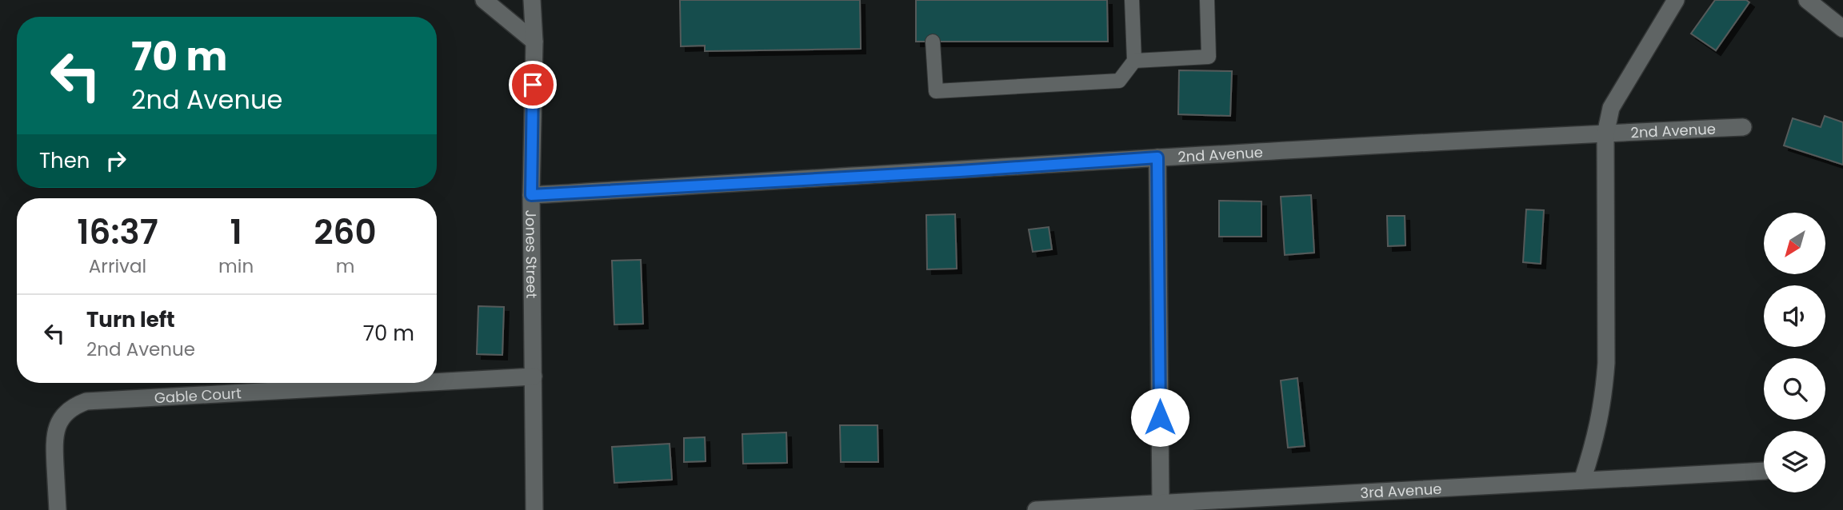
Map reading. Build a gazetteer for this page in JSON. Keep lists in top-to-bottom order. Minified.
{"streets":{"street":["2nd Avenue","Jones Street","Gable Court","3rd Avenue"]},"crossings":[["2nd Avenue","Jones Street"],["Jones Street","Gable Court"]],"north":"bottom left","page":{"turn":["70 m","2nd Avenue"],"then":"Then","eta":["16:37","Arrival","1","min","260","m"],"list":[{"name":"Turn left","note":"2nd Avenue","value":"70 m"}]}}
